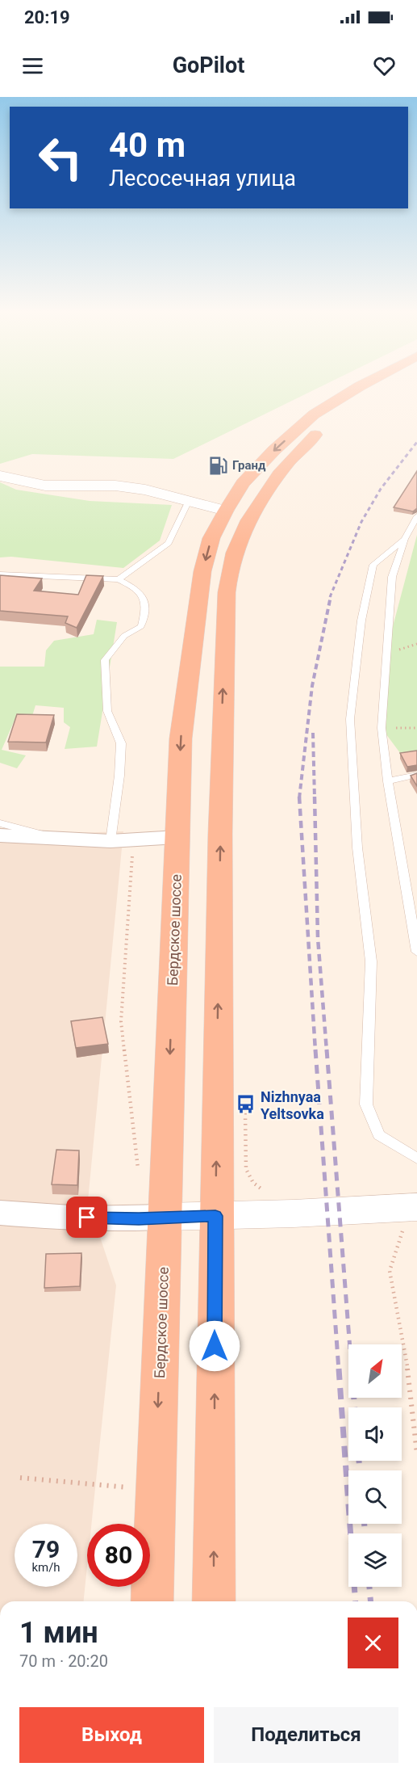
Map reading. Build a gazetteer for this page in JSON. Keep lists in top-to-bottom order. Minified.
{"streets":{"highway":["Бердское шоссе"]},"places":{"fuel station":["Гранд"],"bus stop":["Nizhnyaa Yeltsovka"]},"north":"top right","page":{"status":"20:19","header":"GoPilot","turn":["40 m","Лесосечная улица"],"speed":"79 km/h","limit":"80","heading":["1 мин","70 m · 20:20"],"buttons":["Выход","Поделиться"]}}
